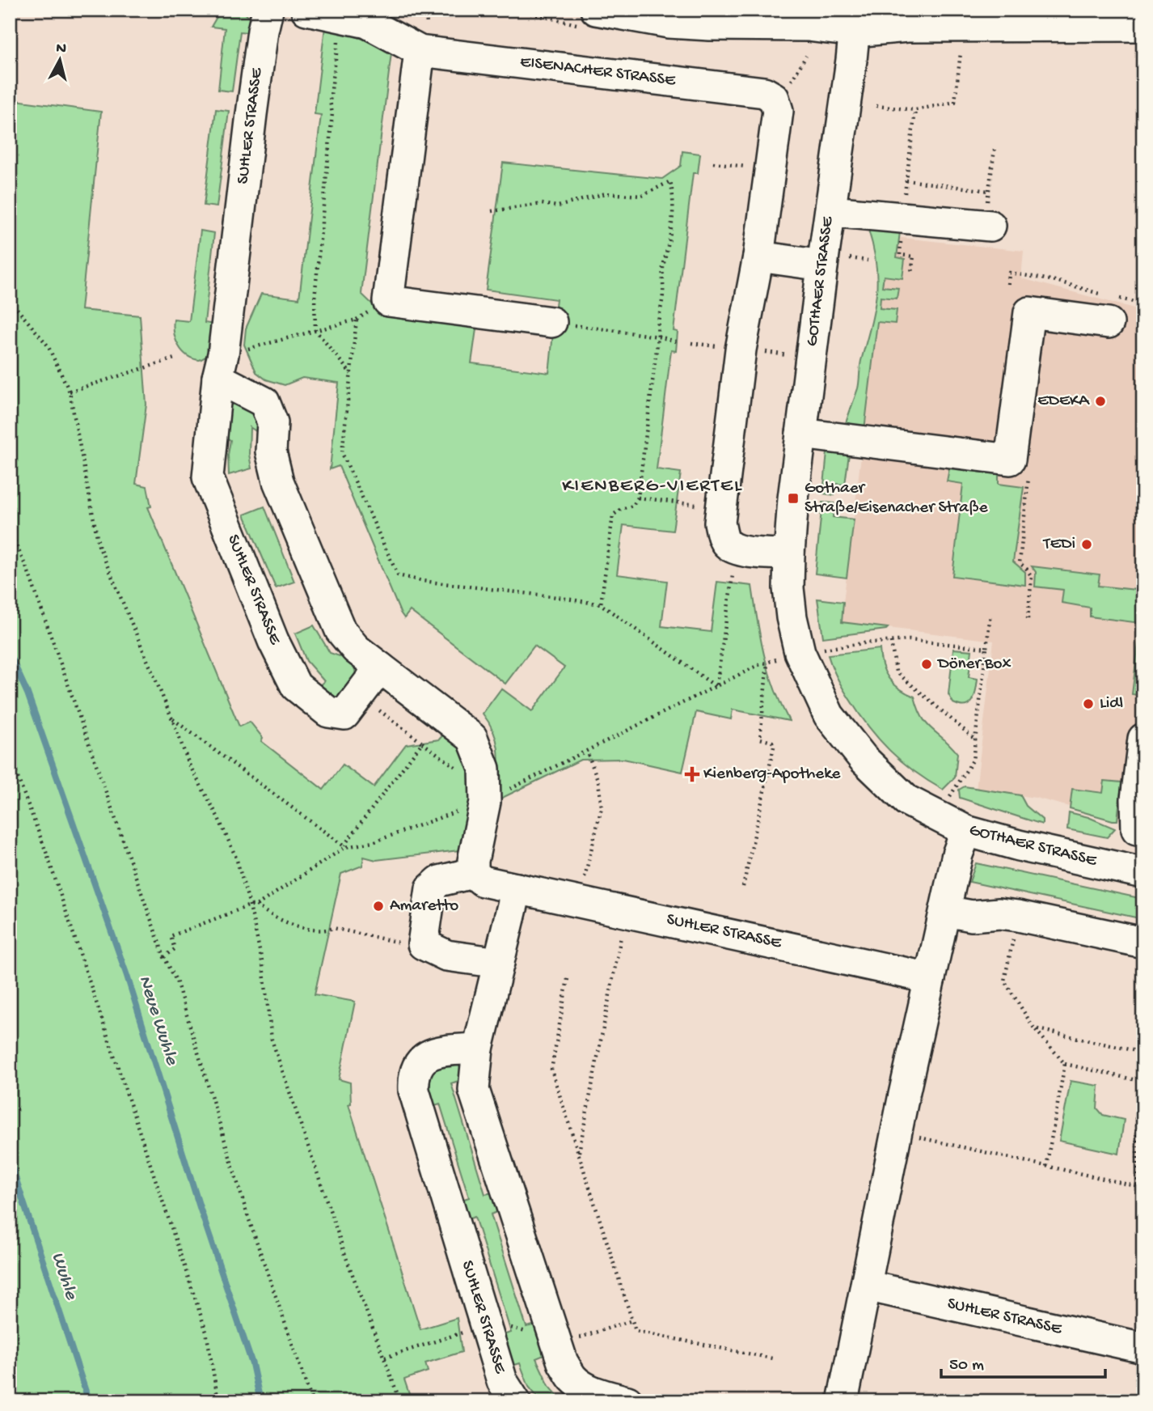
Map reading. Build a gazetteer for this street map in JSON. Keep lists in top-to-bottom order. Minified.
{"streets":{"street":["EISENACHER STRASSE","SUHLER STRASSE","GOTHAER STRASSE"]},"districts":["KIENBERG-VIERTEL"],"water":["Neue Wuhle","Wuhle"],"places":{"other":["EDEKA","TEDi","Döner Box","Lidl","Amaretto"],"transit":["Gothaer Straße/Eisenacher Straße"],"health":["Kienberg-Apotheke"]},"scale_bar":"50 m","north":"top"}
